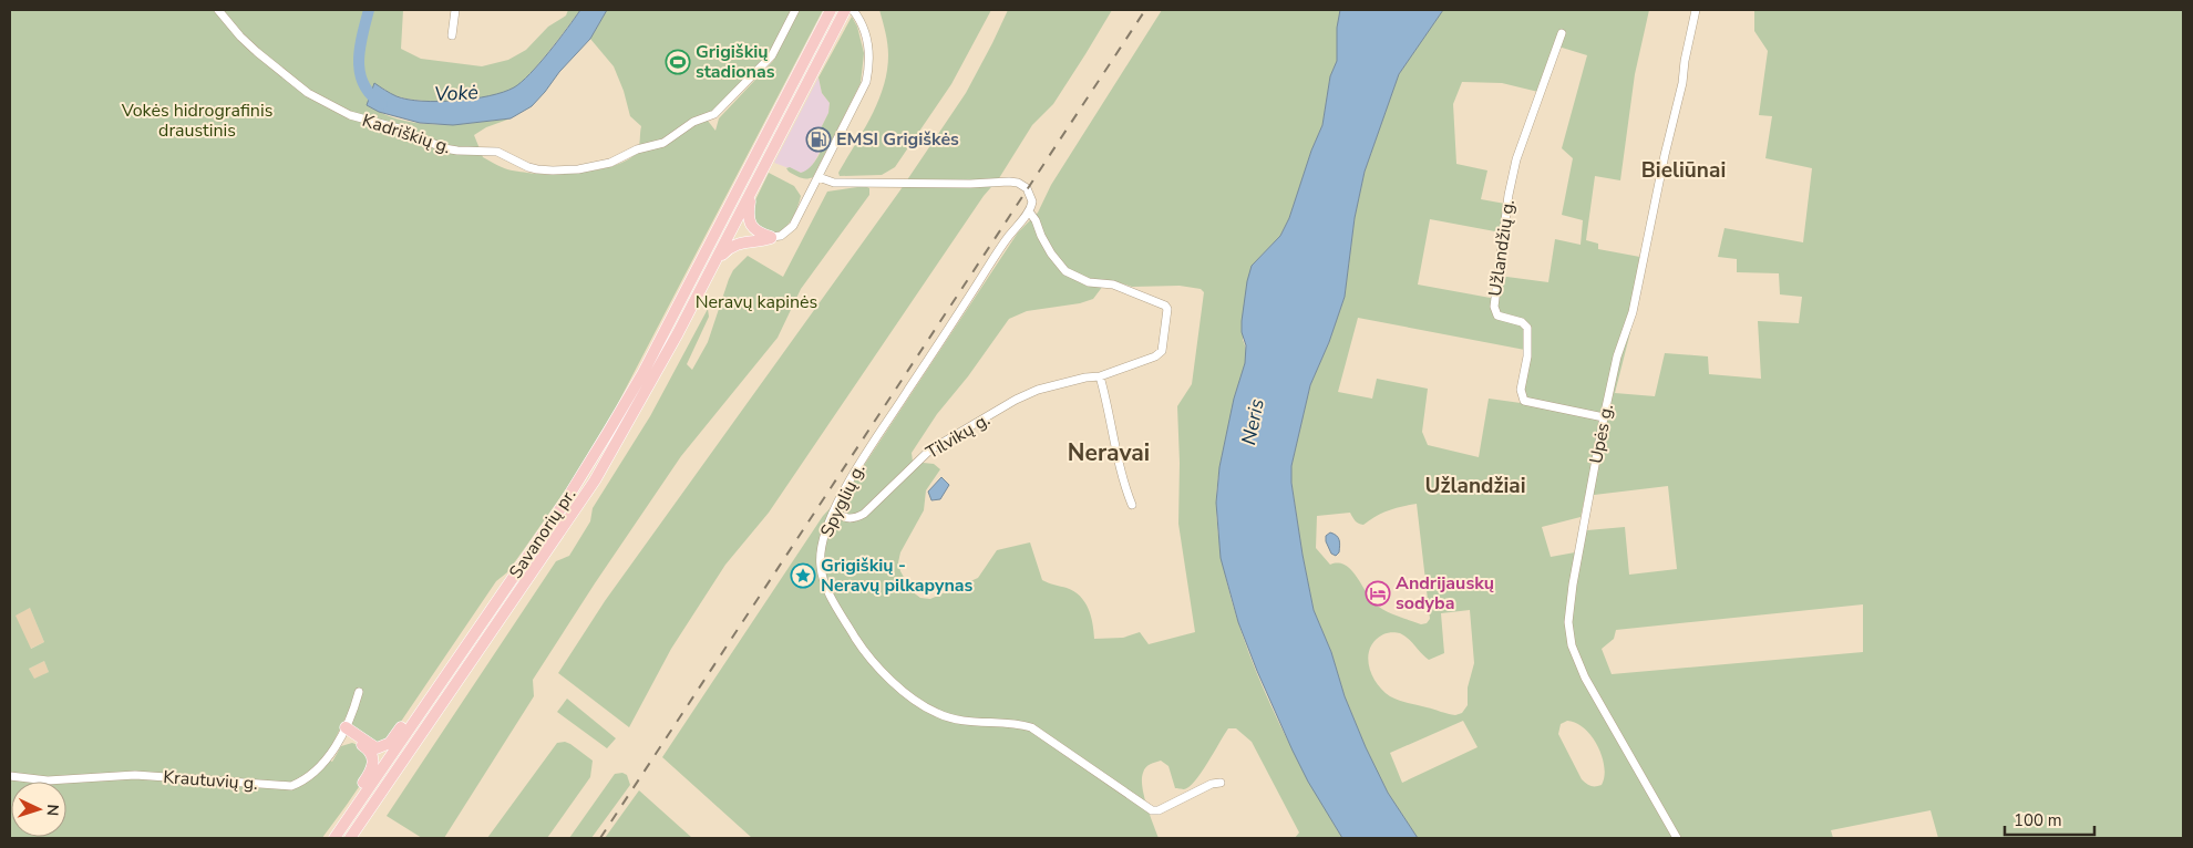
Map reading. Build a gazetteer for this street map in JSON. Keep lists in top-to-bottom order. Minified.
{"streets":{"highway":["Savanorių pr."],"street":["Kadriškių g.","Užlandžių g.","Upės g.","Tilvikų g.","Spyglių g.","Krautuvių g."]},"crossings":[["Užlandžių g.","Upės g."],["Tilvikų g.","Spyglių g."]],"districts":["Bieliūnai","Neravai","Užlandžiai"],"water":["Vokė","Neris"],"parks":["Vokės hidrografinis draustinis","Neravų kapinės"],"places":{"sports":["Grigiškių stadionas"],"fuel station":["EMSI Grigiškės"],"place":["Grigiškių - Neravų pilkapynas"],"hotel":["Andrijauskų sodyba"]},"scale_bar":"100 m","north":"right"}
